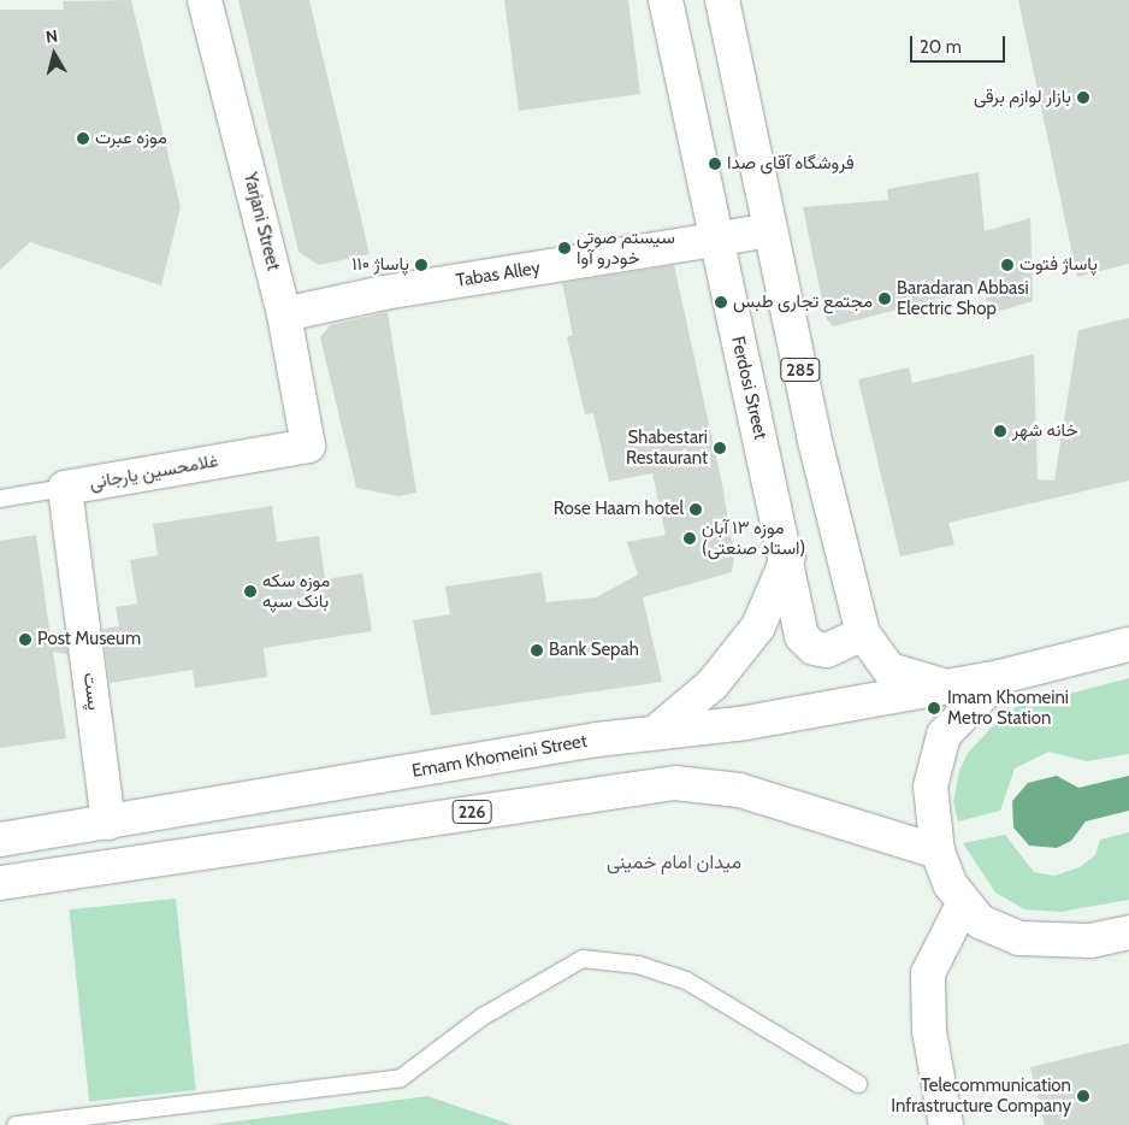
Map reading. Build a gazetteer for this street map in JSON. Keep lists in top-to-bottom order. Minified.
{"streets":{"main road":["Yarjani Street","Tabas Alley","285","Ferdosi Street","پست","Emam Khomeini Street","226"],"lane":["غلامحسین یارجانی"]},"crossings":[["Yarjani Street","Tabas Alley"],["Yarjani Street","غلامحسین یارجانی"],["Yarjani Street","پست"],["Tabas Alley","285"],["Tabas Alley","Ferdosi Street"],["285","Ferdosi Street"],["285","Emam Khomeini Street"],["غلامحسین یارجانی","پست"],["پست","Emam Khomeini Street"]],"districts":["میدان امام خمینی"],"places":["بازار لوازم برقی","موزه عبرت","فروشگاه آقای صدا","سیستم صوتی خودرو آوا","پاساژ ۱۱۰","پاساژ فتوت","Baradaran Abbasi Electric Shop","مجتمع تجاری طبس","خانه شهر","Shabestari Restaurant","Rose Haam hotel","موزه ۱۳ آبان (استاد صنعتی)","موزه سکه بانک سپه","Post Museum","Bank Sepah","Imam Khomeini Metro Station","Telecommunication Infrastructure Company"],"scale_bar":"20 m","north":"top"}
